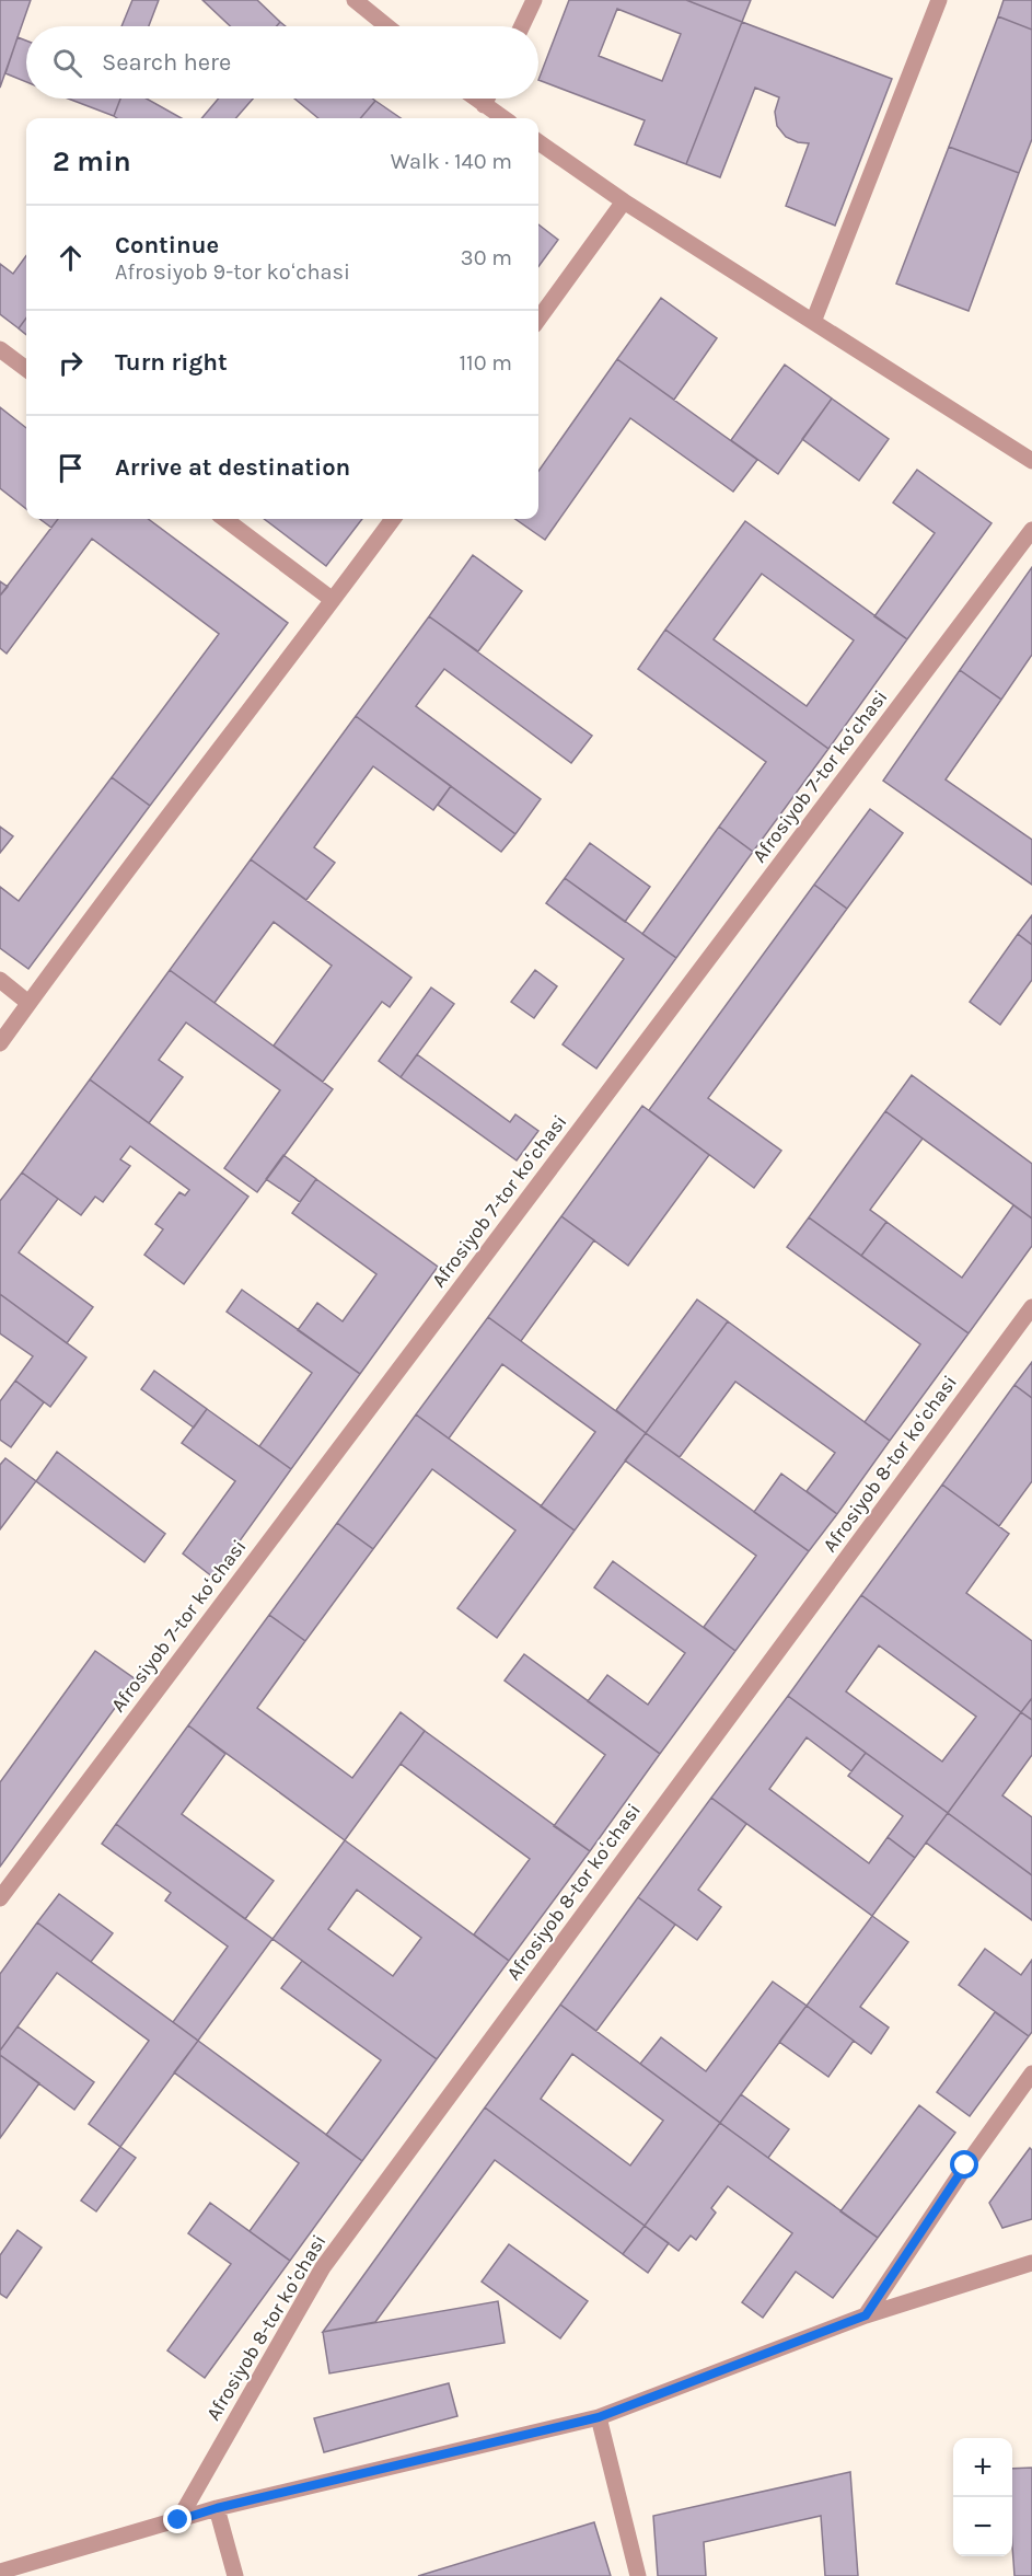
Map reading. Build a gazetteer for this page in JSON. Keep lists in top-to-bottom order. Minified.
{"streets":{"street":["Afrosiyob 7-tor koʻchasi","Afrosiyob 8-tor koʻchasi"]},"page":{"search":"Search here","heading":["2 min","Walk · 140 m"],"list":[["Continue","Afrosiyob 9-tor koʻchasi","30 m"],["Turn right","110 m"],"Arrive at destination"],"map_buttons":["+","−"]}}
